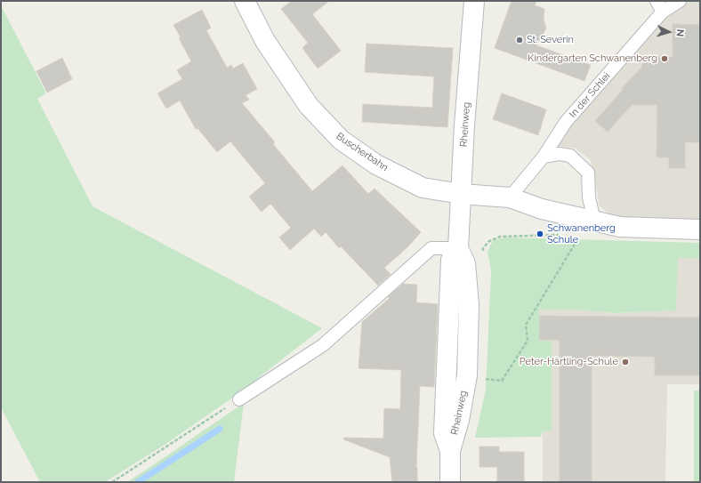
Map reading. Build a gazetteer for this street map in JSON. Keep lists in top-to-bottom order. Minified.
{"streets":{"main road":["Rheinweg","Buscherbahn"],"lane":["In der Schlei"]},"crossings":[["Rheinweg","Buscherbahn"]],"places":["St. Severin","Kindergarten Schwanenberg","Schwanenberg Schule","Peter-Härtling-Schule"],"north":"right"}
